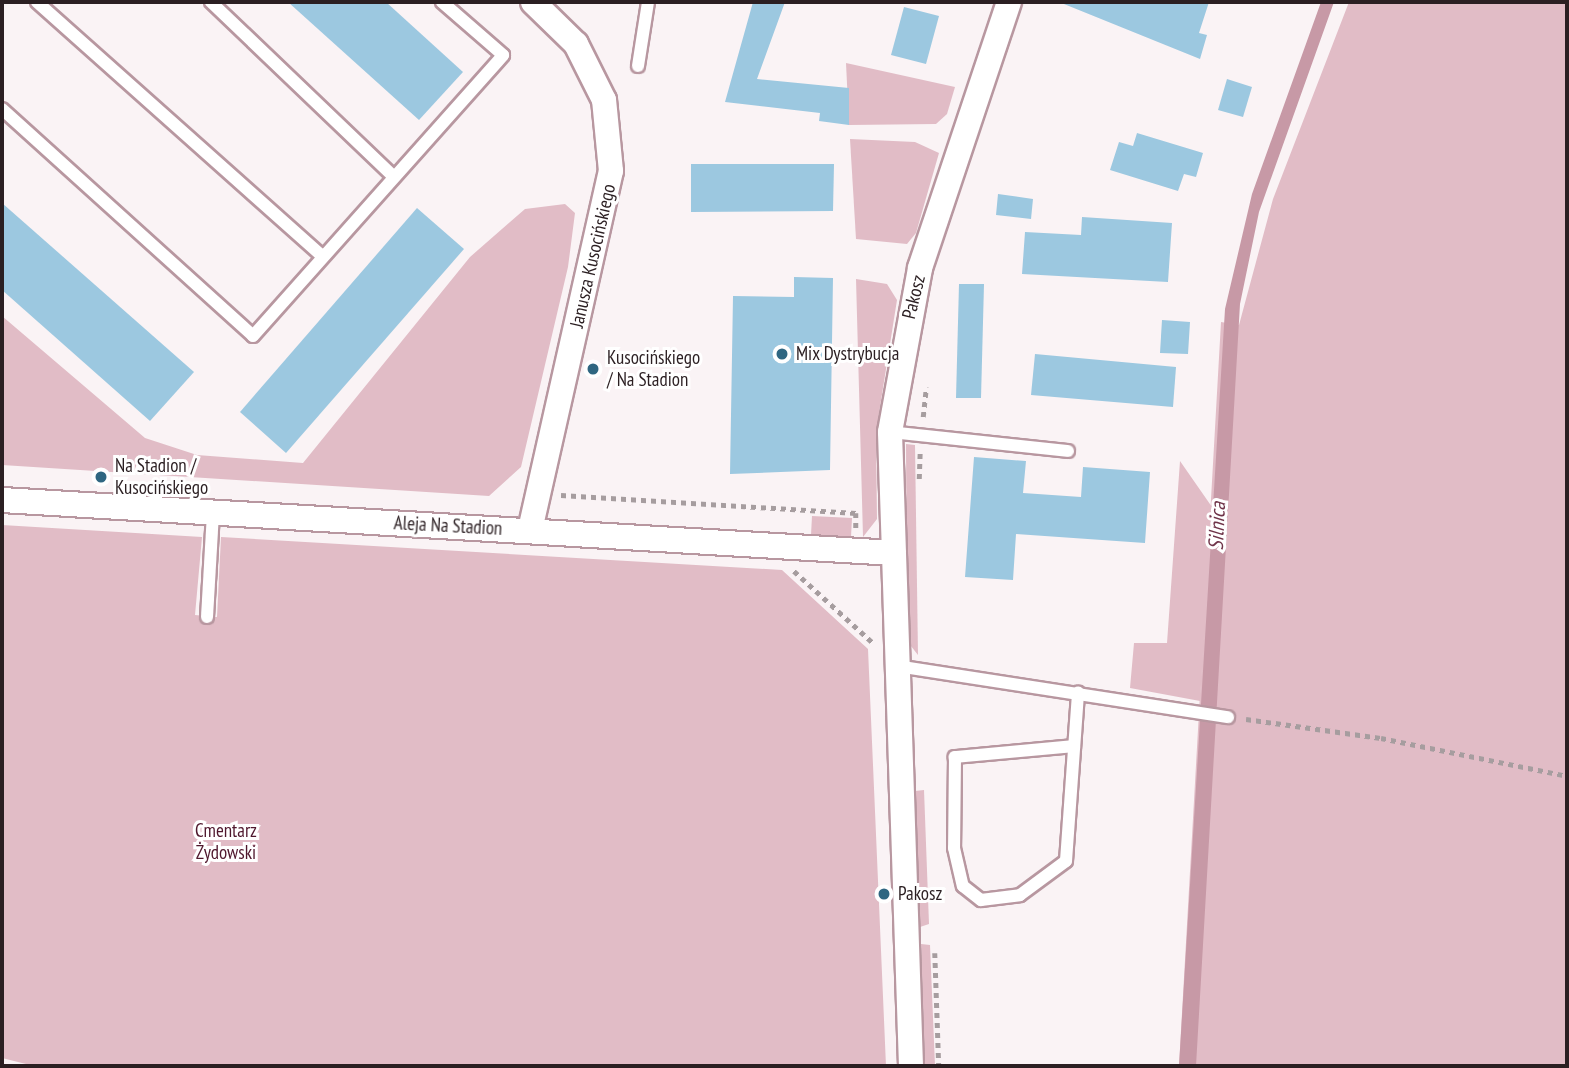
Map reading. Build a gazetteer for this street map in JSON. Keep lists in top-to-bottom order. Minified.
{"streets":{"street":["Janusza Kusocińskiego","Pakosz","Aleja Na Stadion"]},"crossings":[["Janusza Kusocińskiego","Aleja Na Stadion"],["Pakosz","Aleja Na Stadion"]],"water":["Silnica"],"parks":["Cmentarz Żydowski"],"places":["Mix Dystrybucja","Kusocińskiego / Na Stadion","Na Stadion / Kusocińskiego","Pakosz"]}
